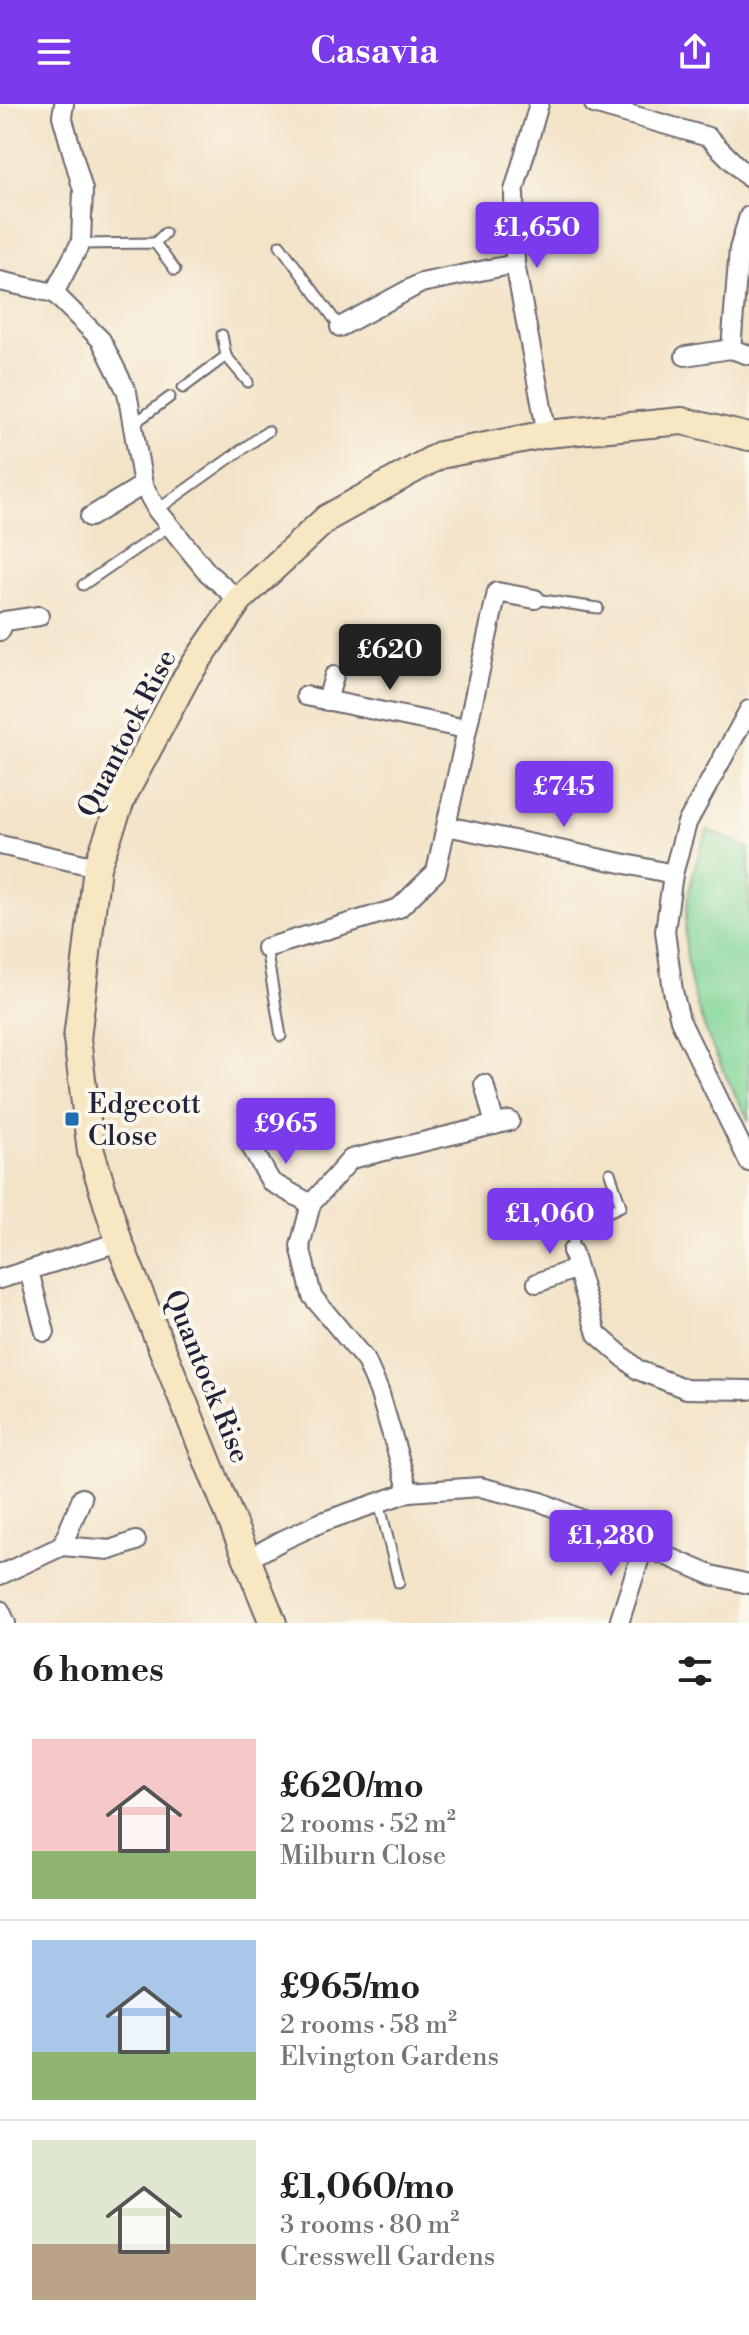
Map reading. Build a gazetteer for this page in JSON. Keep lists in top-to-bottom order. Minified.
{"streets":{"street":["Quantock Rise"]},"places":{"transit":["Edgecott Close"]},"page":{"header":"Casavia","price":["£1,650","£620","£745","£965","£1,060","£1,280"],"heading":"6 homes","list":[{"name":"£620/mo","note":"2 rooms · 52 m² · Milburn Close"},{"name":"£965/mo","note":"2 rooms · 58 m² · Elvington Gardens"},{"name":"£1,060/mo","note":"3 rooms · 80 m² · Cresswell Gardens"}]}}
